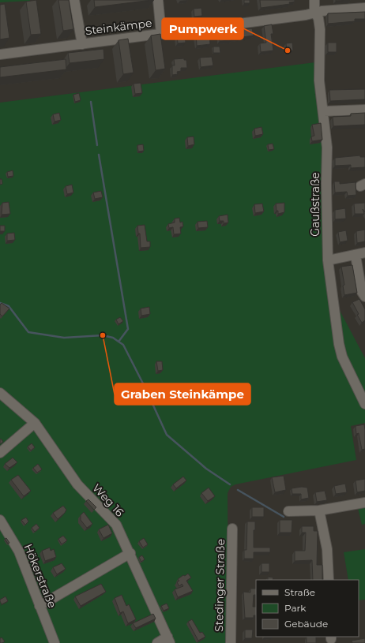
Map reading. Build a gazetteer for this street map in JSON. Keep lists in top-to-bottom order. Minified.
{"streets":{"street":["Steinkämpe","Gaußstraße","Weg 16","Hökerstraße","Stedinger Straße"]},"crossings":[["Steinkämpe","Gaußstraße"]],"places":["Pumpwerk","Graben Steinkämpe"],"legend":["Straße","Park","Gebäude"]}
